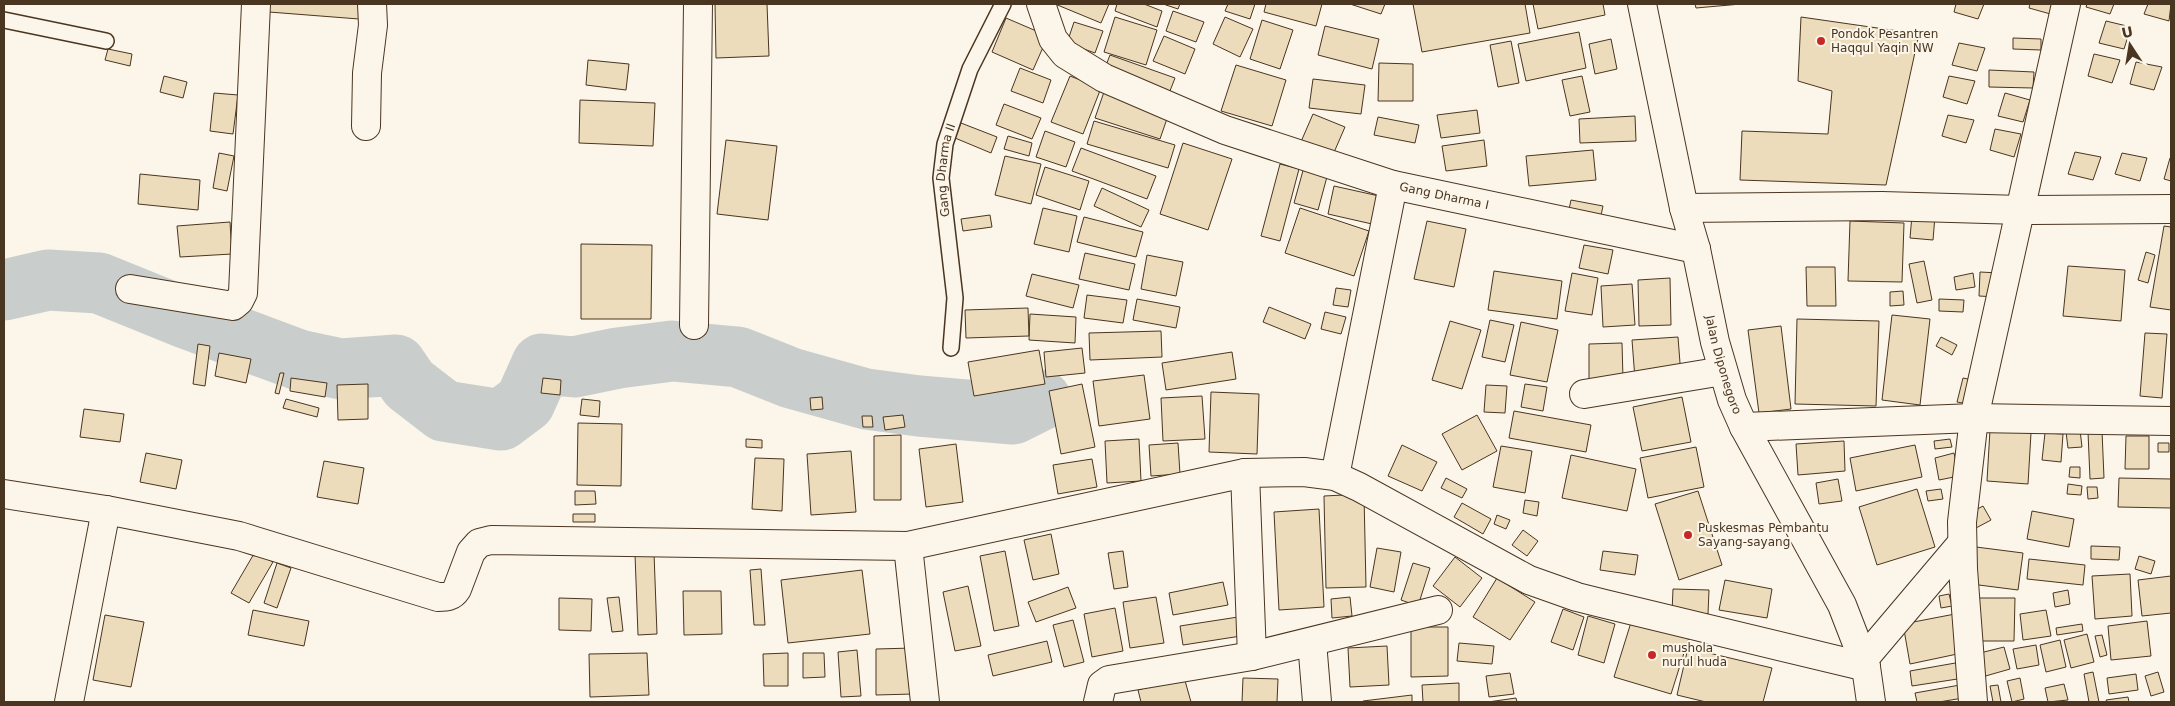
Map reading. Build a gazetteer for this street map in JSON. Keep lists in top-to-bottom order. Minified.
{"streets":{"street":["Gang Dharma I","Jalan Diponegoro"],"lane":["Gang Dharma II"]},"crossings":[["Gang Dharma I","Jalan Diponegoro"]],"places":["Pondok Pesantren Haqqul Yaqin NW","Puskesmas Pembantu Sayang-sayang","mushola nurul huda"],"north":"top"}
